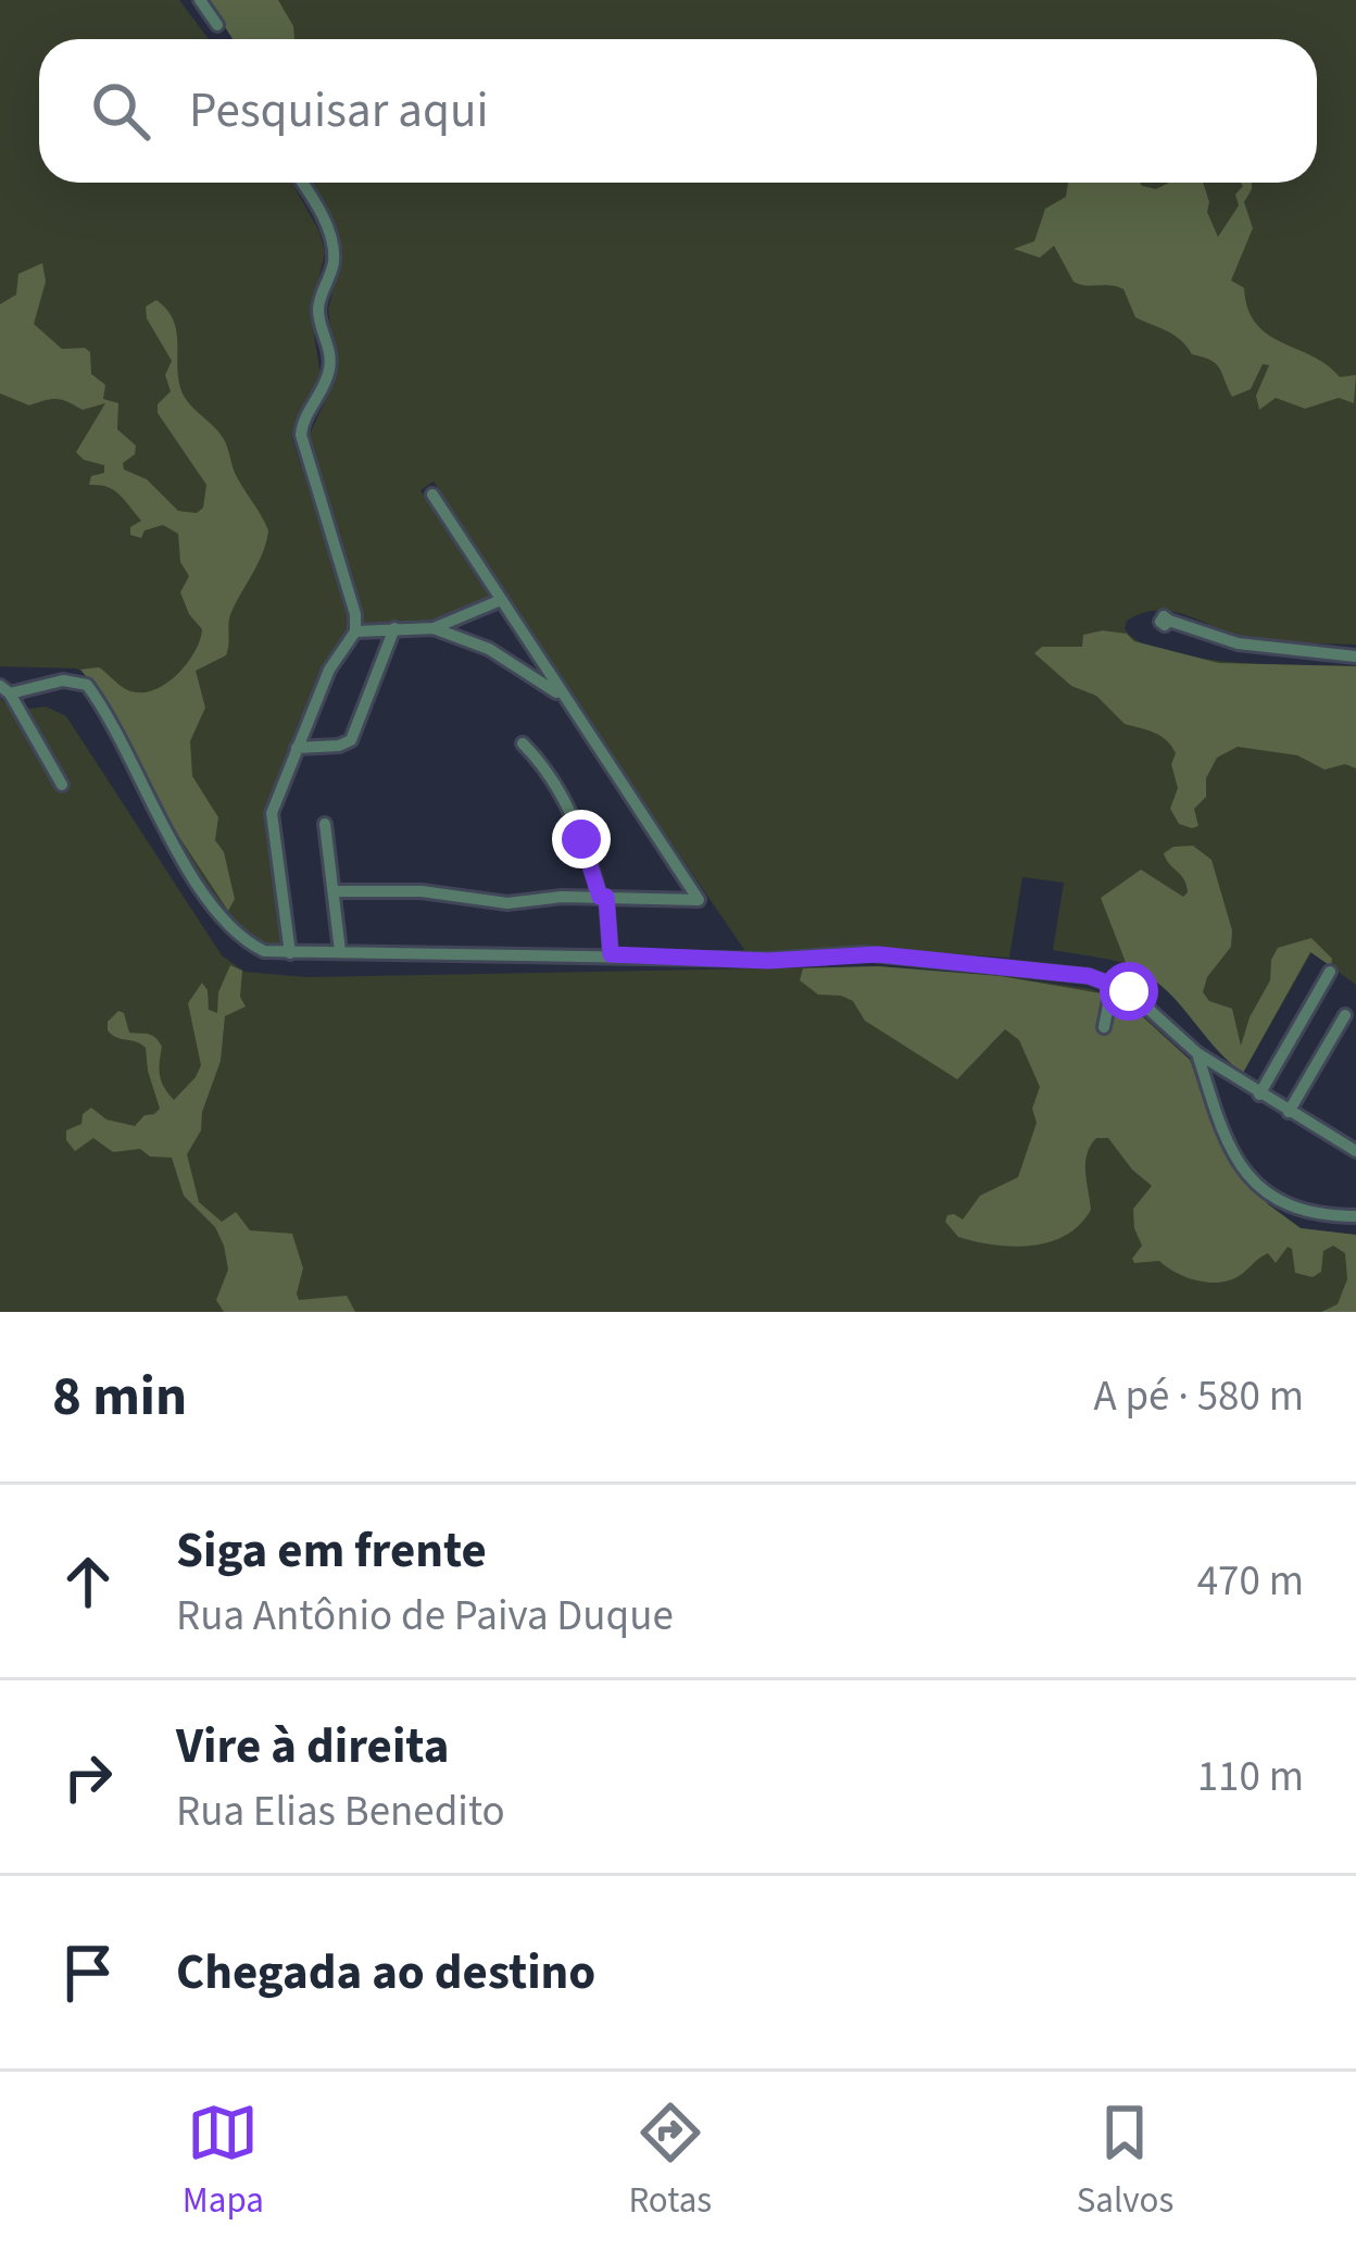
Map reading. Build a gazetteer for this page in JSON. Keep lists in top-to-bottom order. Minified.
{"page":{"search":"Pesquisar aqui","heading":["8 min","A pé · 580 m"],"list":[["Siga em frente","Rua Antônio de Paiva Duque","470 m"],["Vire à direita","Rua Elias Benedito","110 m"],"Chegada ao destino"],"nav":["Mapa","Rotas","Salvos"]}}
